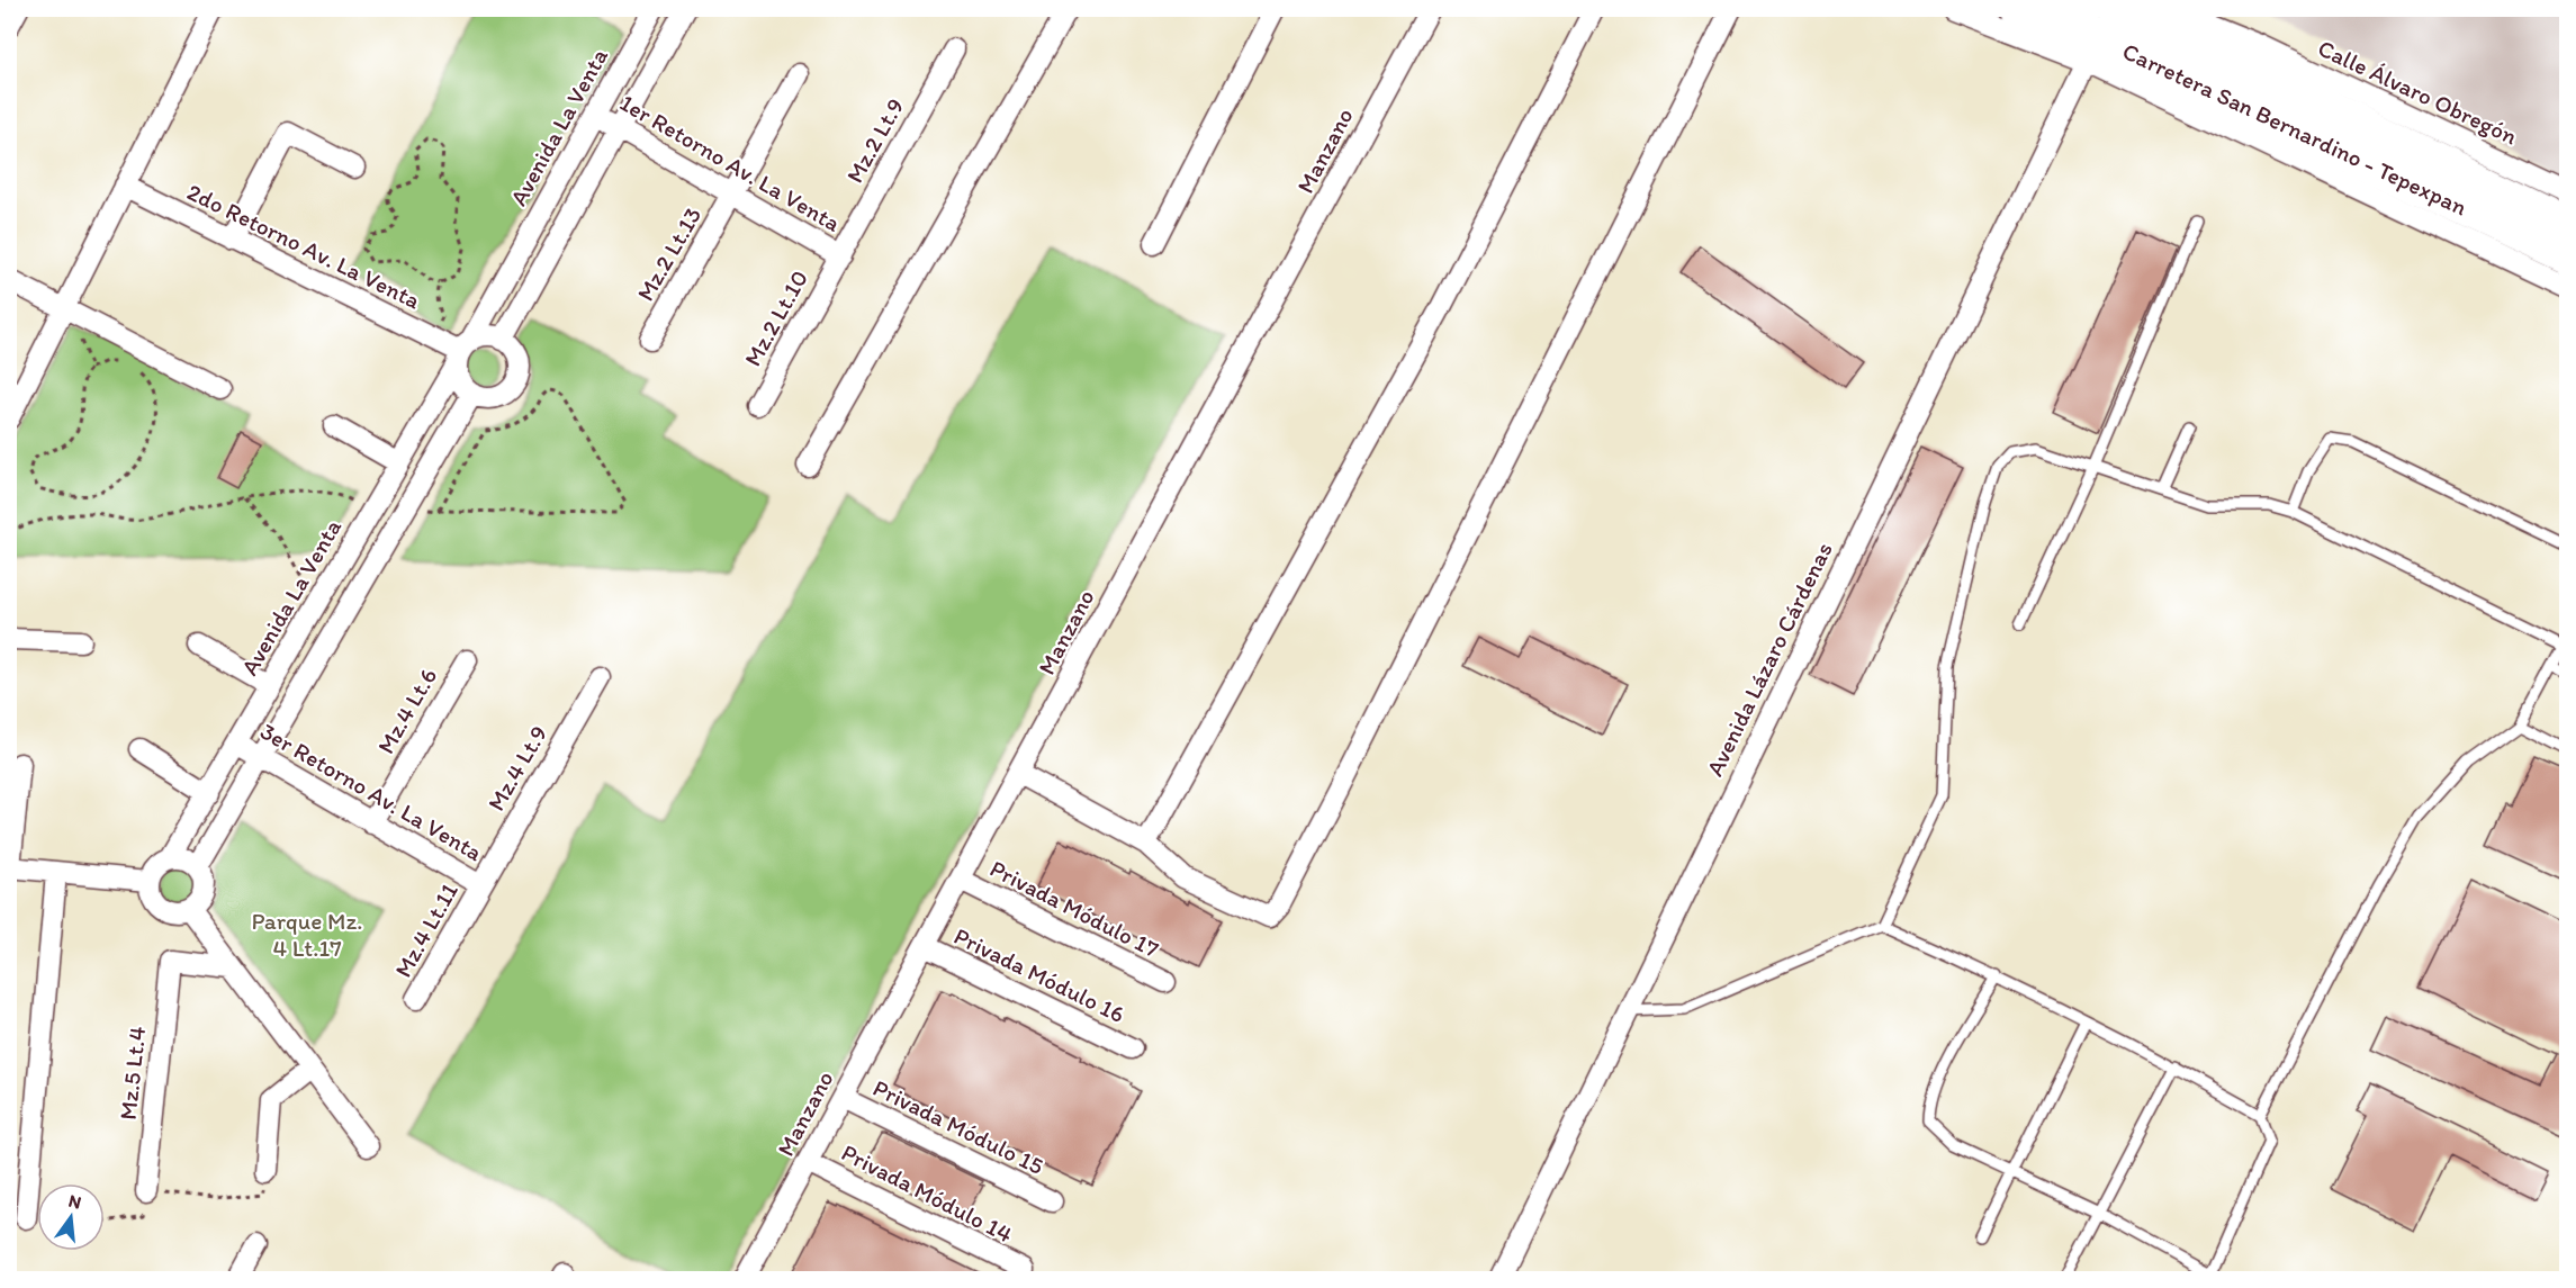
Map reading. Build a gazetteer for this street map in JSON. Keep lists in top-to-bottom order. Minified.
{"streets":{"highway":["Carretera San Bernardino - Tepexpan"],"street":["Calle Álvaro Obregón","Avenida La Venta","Mz.2 Lt.9","Manzano","1er Retorno Av. La Venta","2do Retorno Av. La Venta","Mz.2 Lt.13","Mz.2 Lt.10","Avenida Lázaro Cárdenas","Mz.4 Lt.6","Mz.4 Lt.9","3er Retorno Av. La Venta","Privada Módulo 17","Mz.4 Lt.11","Privada Módulo 16","Mz.5 Lt.4","Privada Módulo 15","Privada Módulo 14"]},"crossings":[["Avenida La Venta","1er Retorno Av. La Venta"],["Avenida La Venta","2do Retorno Av. La Venta"],["Avenida La Venta","3er Retorno Av. La Venta"],["Mz.2 Lt.9","1er Retorno Av. La Venta"],["Mz.2 Lt.9","Mz.2 Lt.10"],["Manzano","Privada Módulo 17"],["Manzano","Privada Módulo 16"],["Manzano","Privada Módulo 15"],["Manzano","Privada Módulo 14"],["1er Retorno Av. La Venta","Mz.2 Lt.13"],["1er Retorno Av. La Venta","Mz.2 Lt.10"],["Mz.4 Lt.6","3er Retorno Av. La Venta"],["Mz.4 Lt.9","3er Retorno Av. La Venta"],["Mz.4 Lt.9","Mz.4 Lt.11"],["3er Retorno Av. La Venta","Mz.4 Lt.11"]],"parks":["Parque Mz. 4 Lt.17"],"north":"top"}
